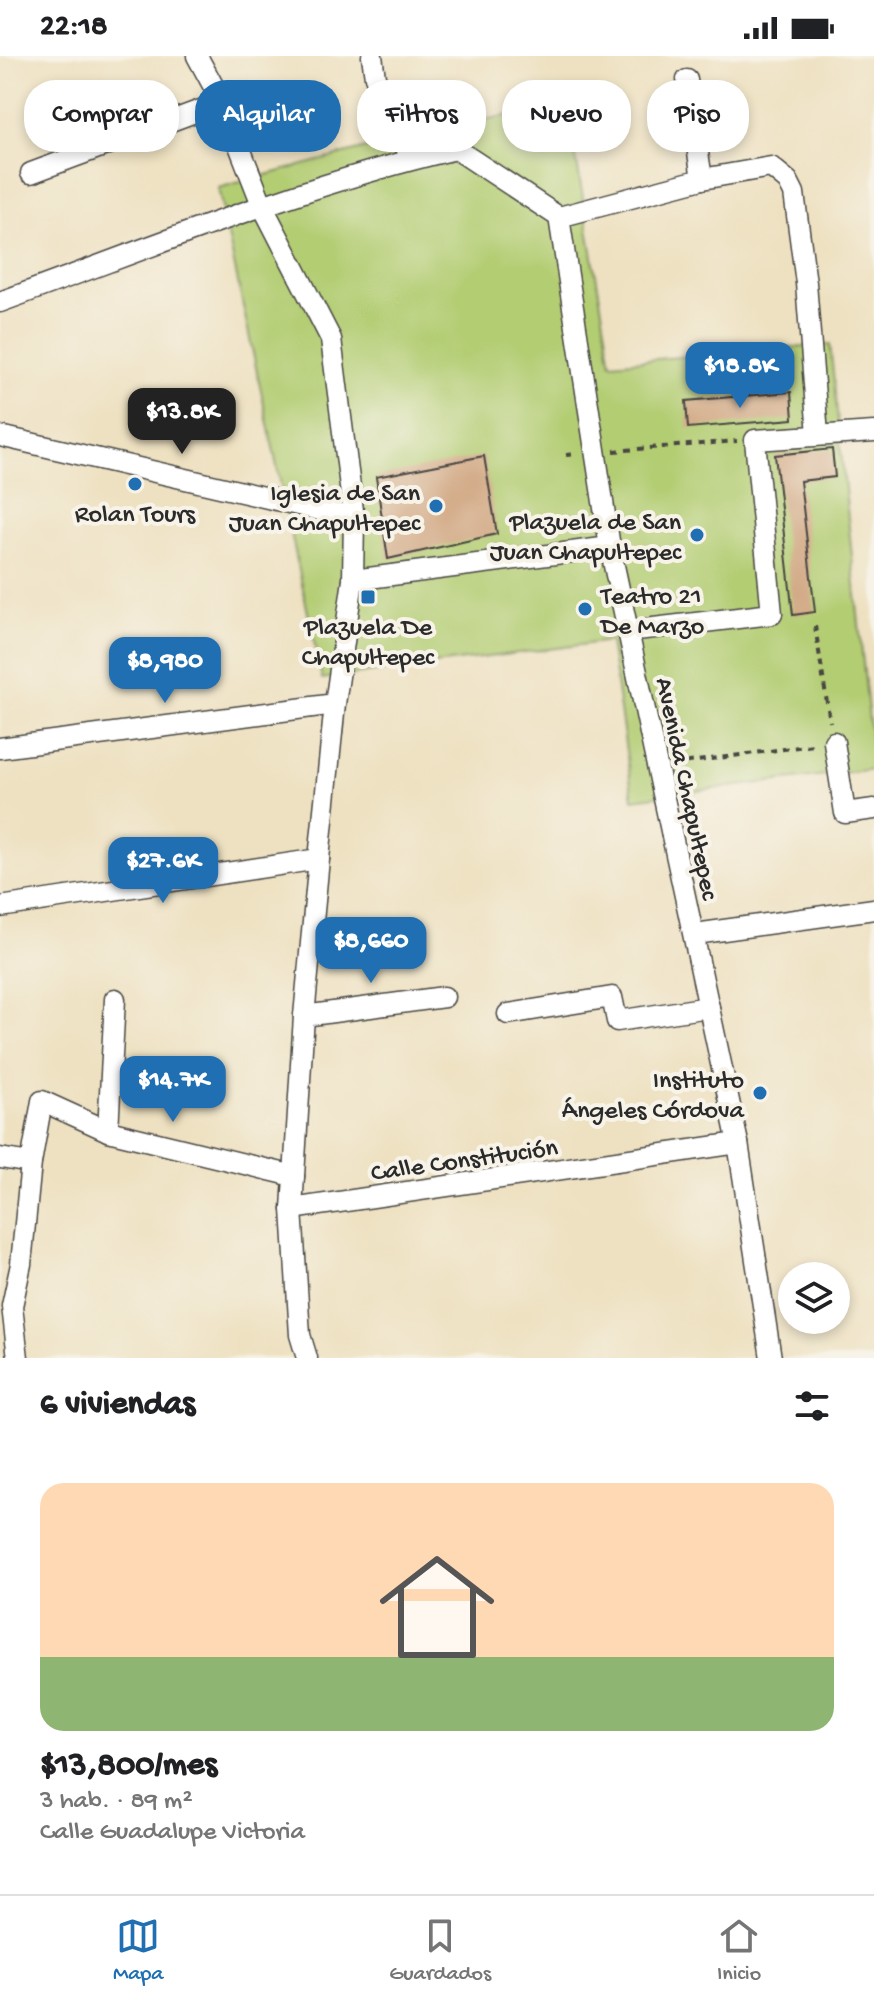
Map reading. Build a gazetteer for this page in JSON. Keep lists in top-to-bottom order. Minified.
{"streets":{"street":["Avenida Chapultepec","Calle Constitución"]},"crossings":[["Avenida Chapultepec","Calle Constitución"]],"places":{"other":["Rolan Tours","Iglesia de San Juan Chapultepec","Plazuela de San Juan Chapultepec","Teatro 21 De Marzo","Instituto Ángeles Córdova"],"transit":["Plazuela De Chapultepec"]},"page":{"status":"22:18","chip":["Comprar","Alquilar","Filtros","Nuevo","Piso"],"price":["$18.8K","$13.8K","$8,980","$27.6K","$8,660","$14.7K"],"heading":"6 viviendas","list":[{"name":"$13,800/mes","note":"3 hab. · 89 m² · Calle Guadalupe Victoria"}],"tabs":["Mapa","Guardados","Inicio"]}}
